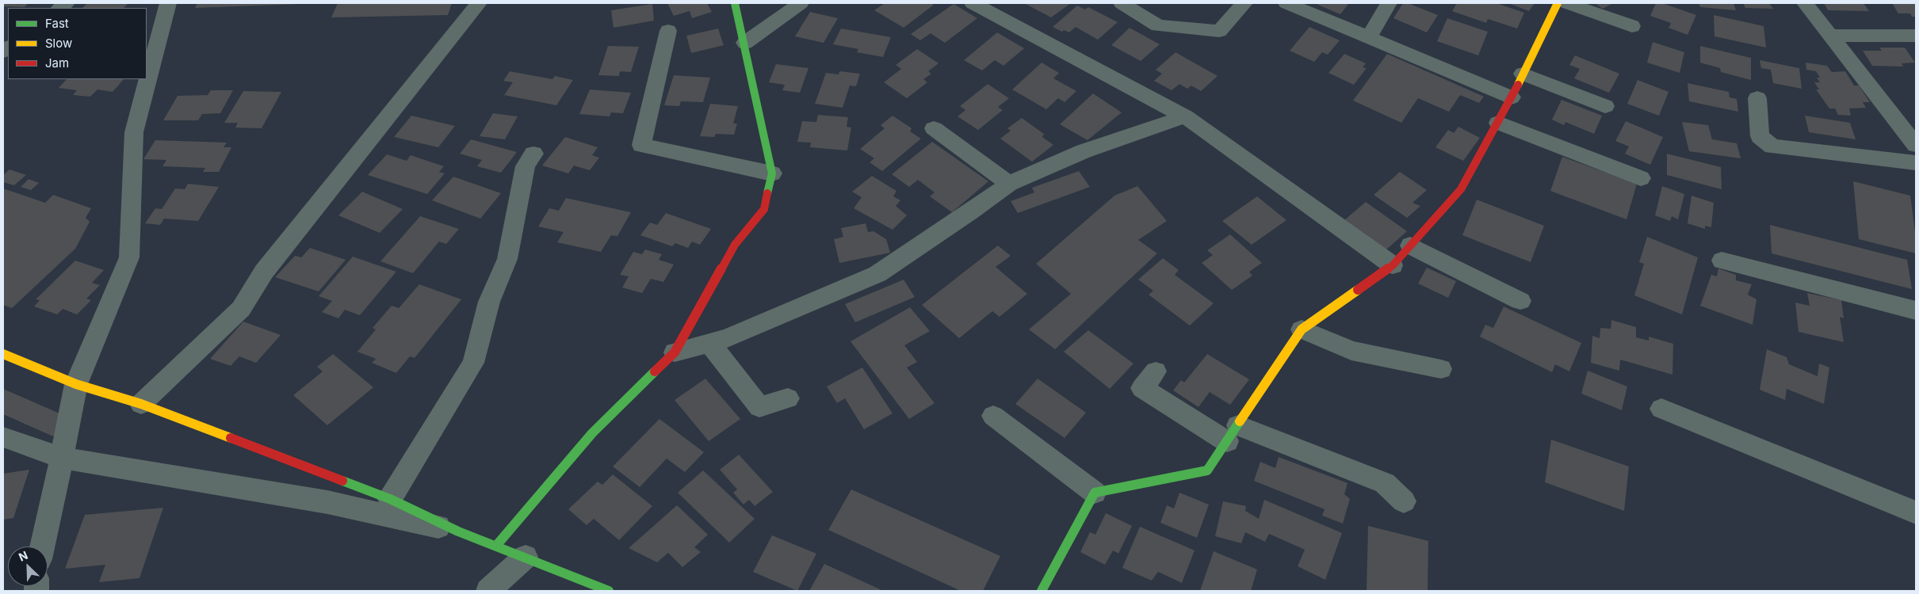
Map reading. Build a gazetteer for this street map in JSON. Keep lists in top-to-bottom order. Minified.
{"legend":["Fast","Slow","Jam"],"north":"top left"}
